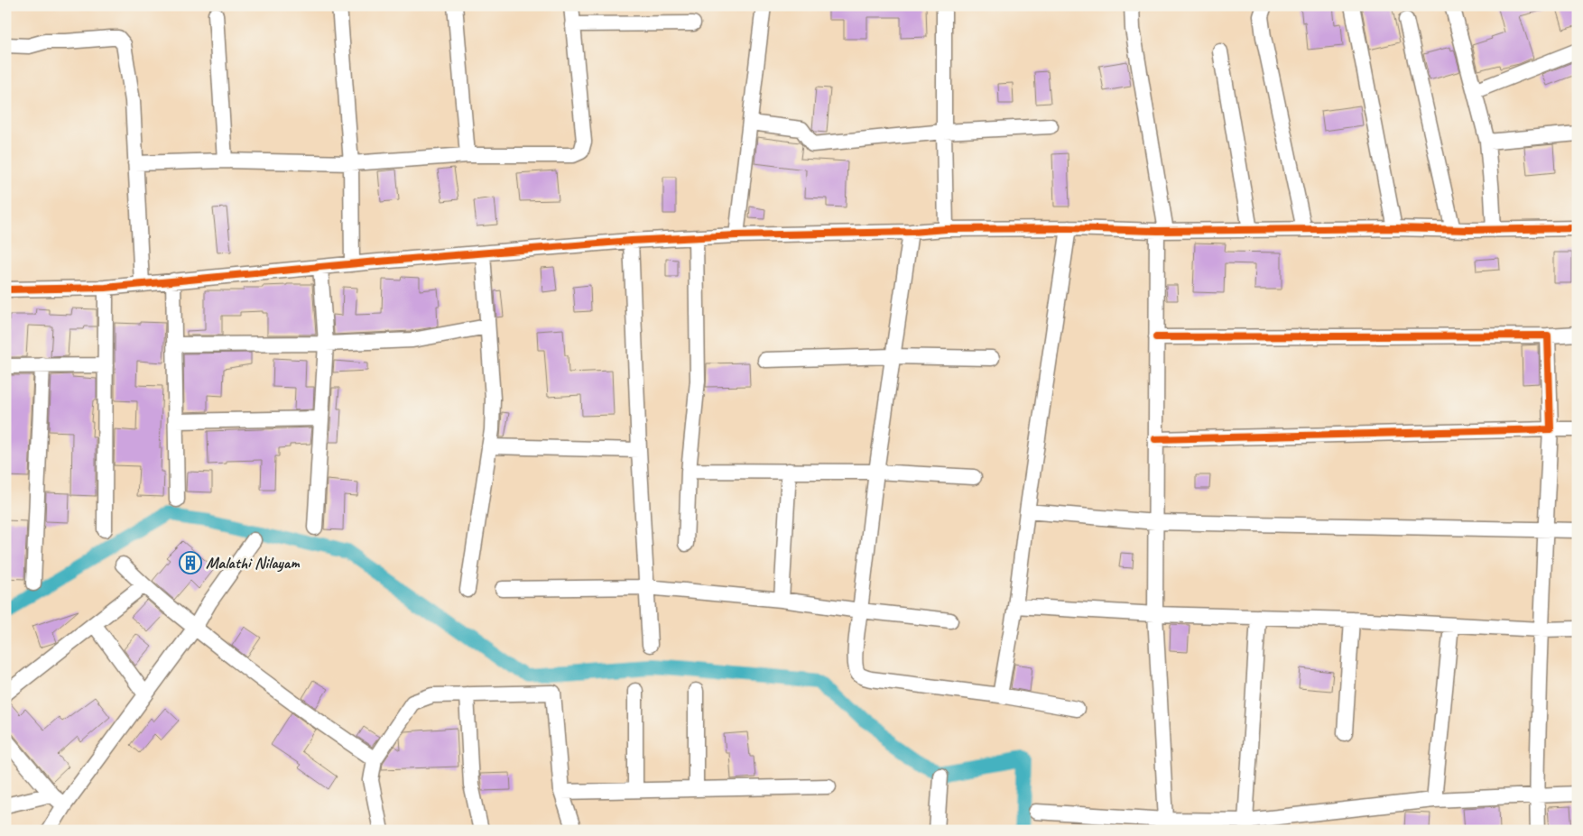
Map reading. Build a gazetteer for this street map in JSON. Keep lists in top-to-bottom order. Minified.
{"places":{"building":["Malathi Nilayam"]}}
